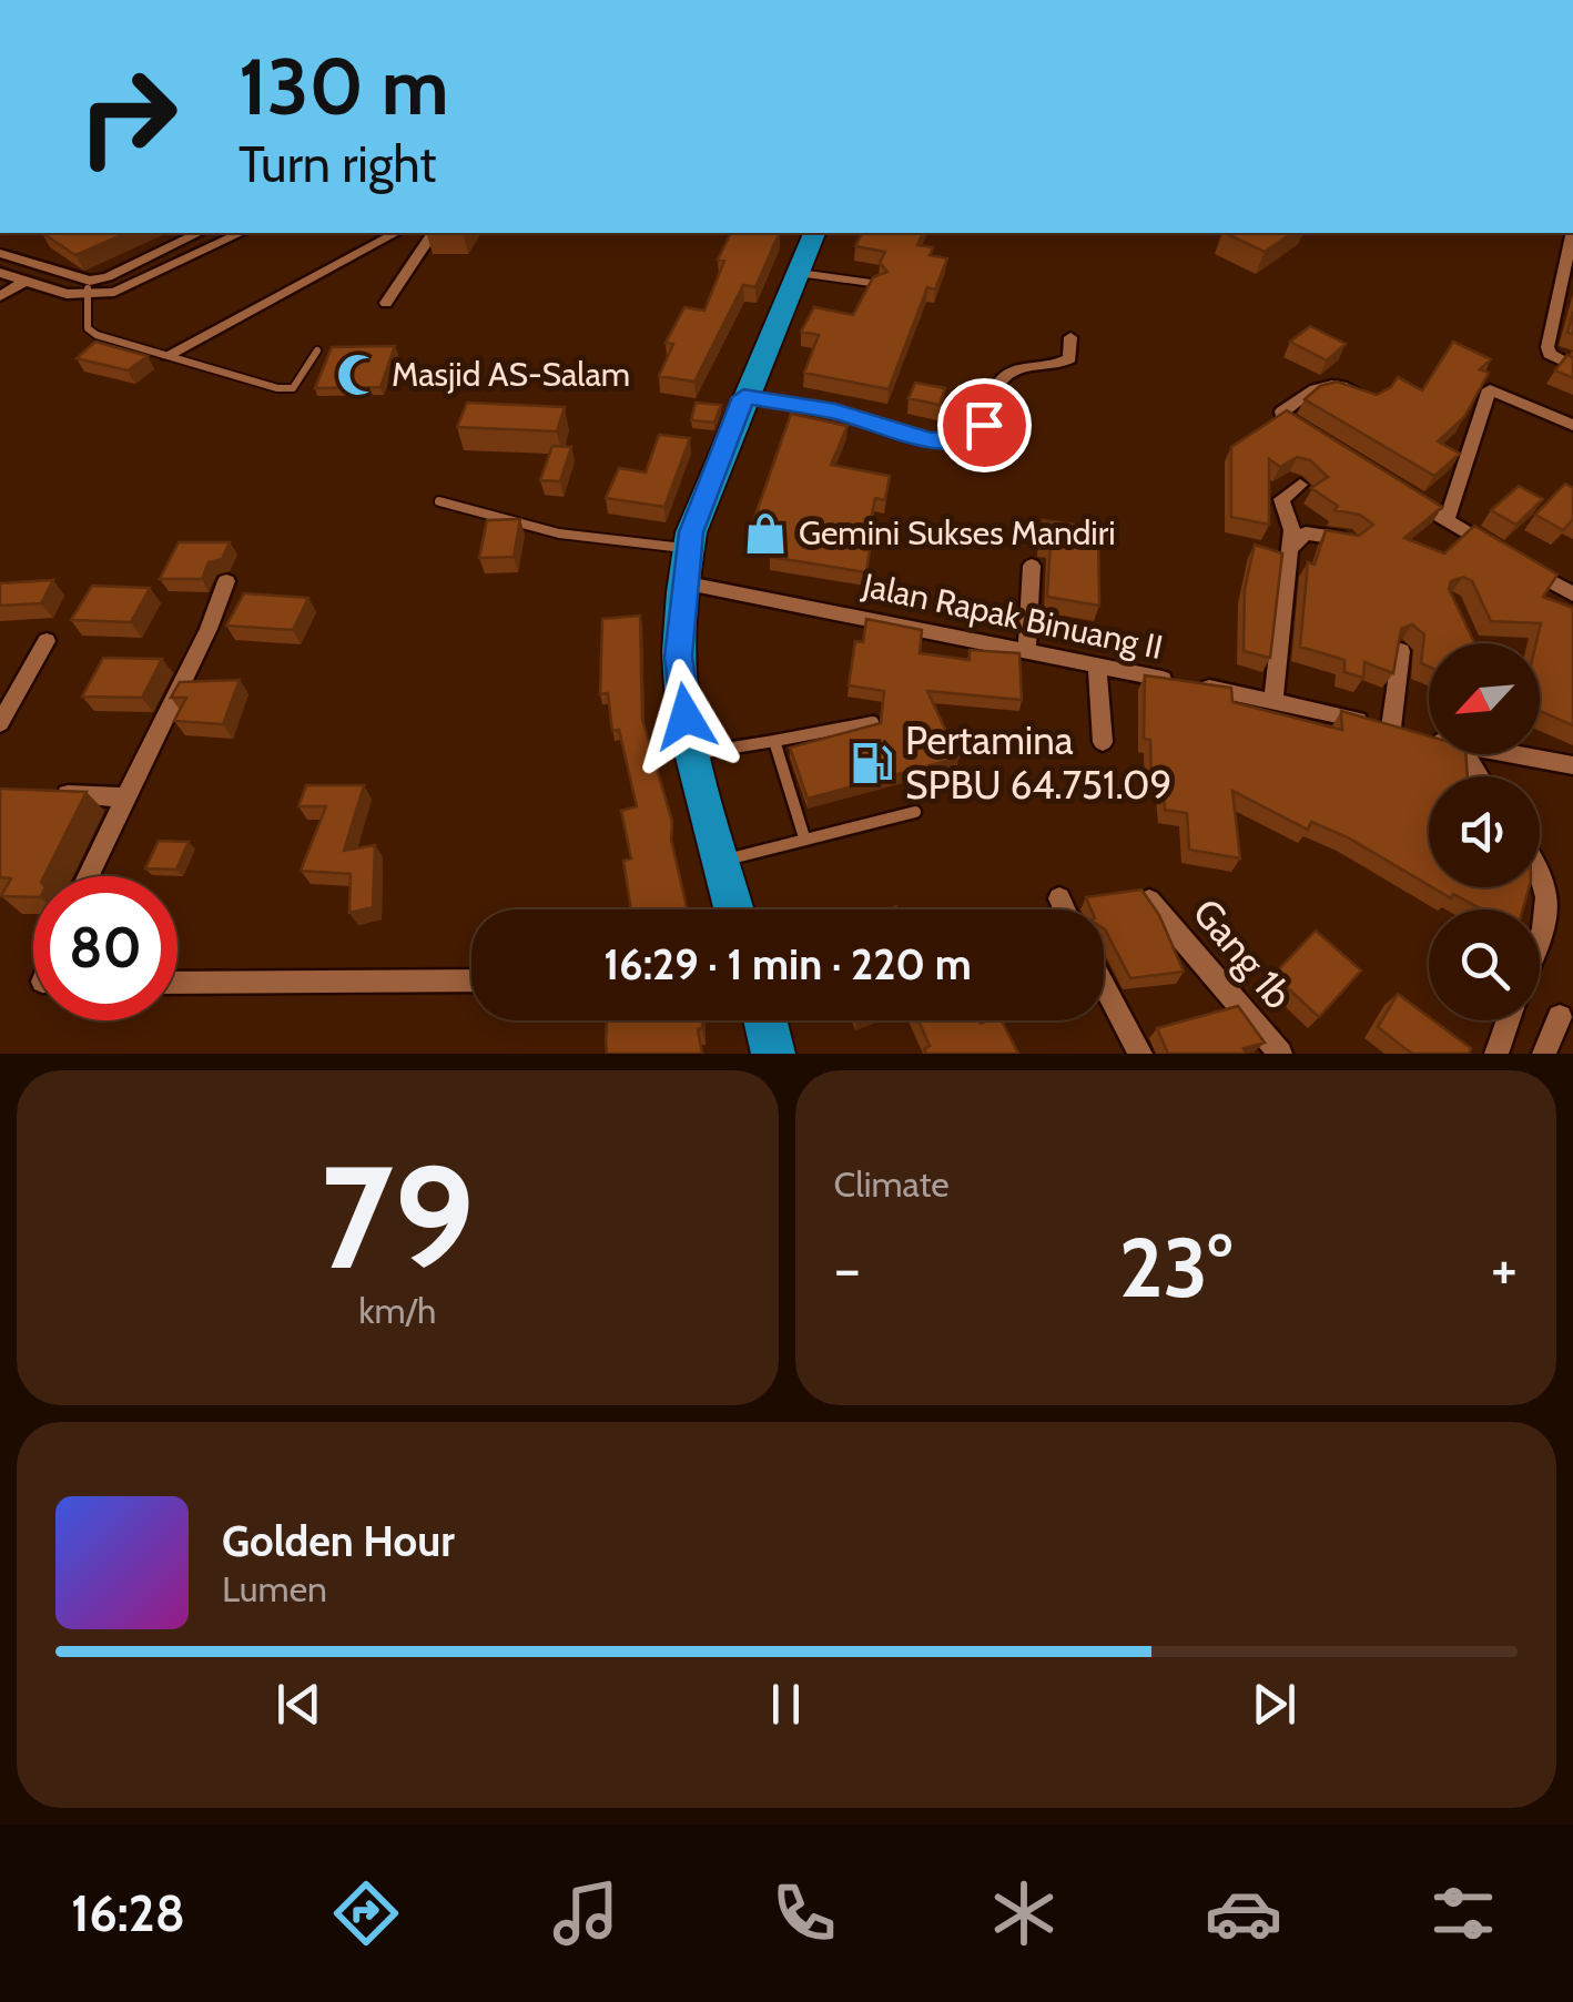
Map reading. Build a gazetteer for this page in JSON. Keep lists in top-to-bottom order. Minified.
{"streets":{"street":["Jalan Rapak Binuang II","Gang 1b"]},"places":{"mosque":["Masjid AS-Salam"],"shop":["Gemini Sukses Mandiri"],"fuel station":["Pertamina SPBU 64.751.09"]},"north":"bottom left","page":{"turn":["130 m","Turn right"],"limit":"80","trip":"16:29 · 1 min · 220 m","tile":[["79","km/h"],"Climate"],"heat":["−","23°","+"],"song":["Golden Hour","Lumen"],"tabs":"16:28"}}
